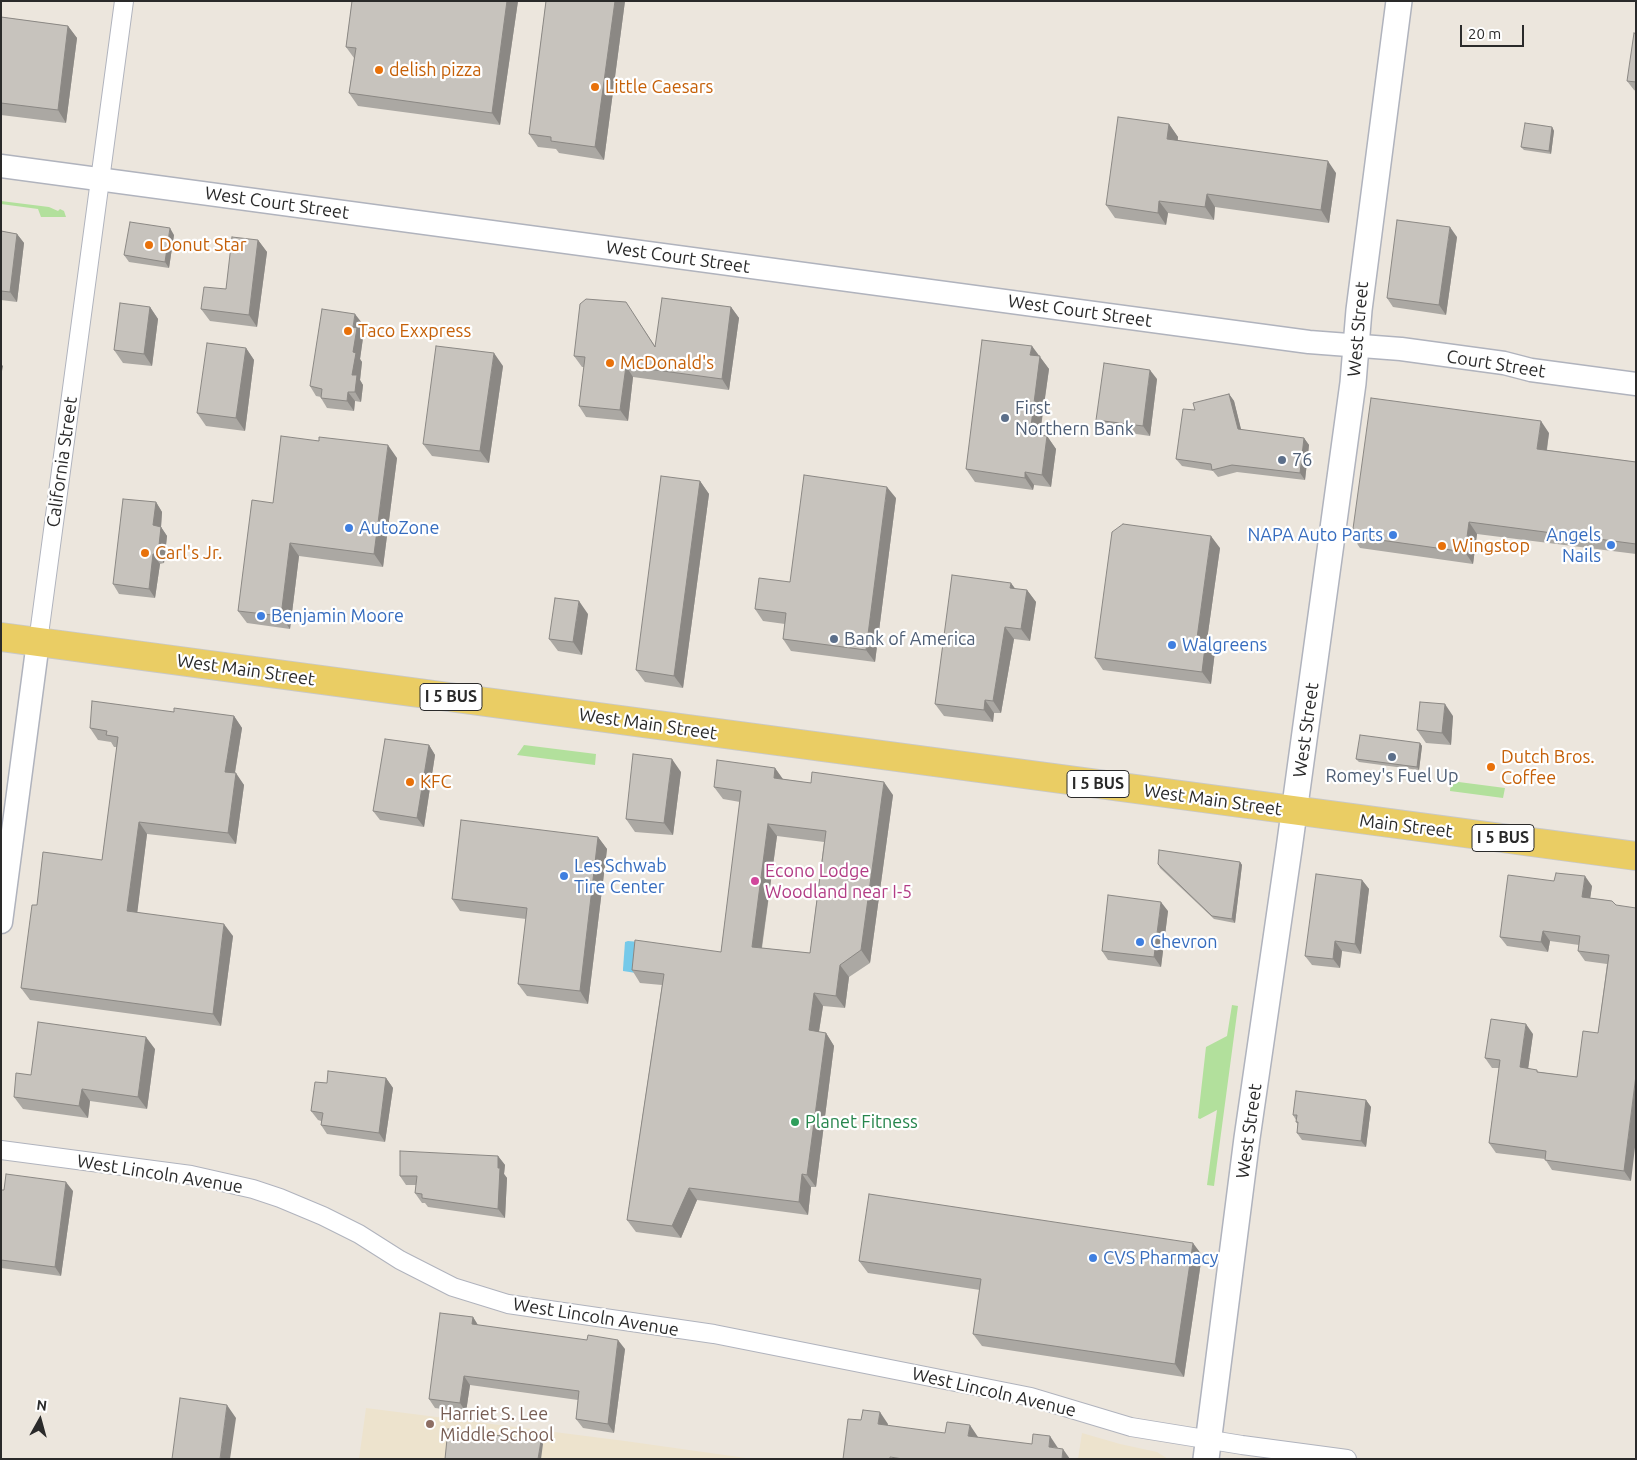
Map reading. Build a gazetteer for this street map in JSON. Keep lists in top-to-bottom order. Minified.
{"streets":{"main road":["West Street","West Main Street","I 5 BUS","Main Street"],"street":["West Court Street","Court Street","California Street","West Lincoln Avenue"]},"crossings":[["West Court Street","West Street"],["West Court Street","Court Street"],["West Court Street","California Street"],["West Street","Court Street"],["West Street","West Main Street"],["West Street","Main Street"],["West Street","West Lincoln Avenue"],["California Street","West Main Street"],["West Main Street","Main Street"]],"places":["delish pizza","Little Caesars","Donut Star","Taco Exxpress","McDonald's","First Northern Bank","76","AutoZone","NAPA Auto Parts","Angels Nails","Wingstop","Carl's Jr.","Benjamin Moore","Bank of America","Walgreens","Romey's Fuel Up","Dutch Bros. Coffee","KFC","Les Schwab Tire Center","Econo Lodge Woodland near I-5","Chevron","Planet Fitness","CVS Pharmacy","Harriet S. Lee Middle School"],"scale_bar":"20 m","north":"top"}
